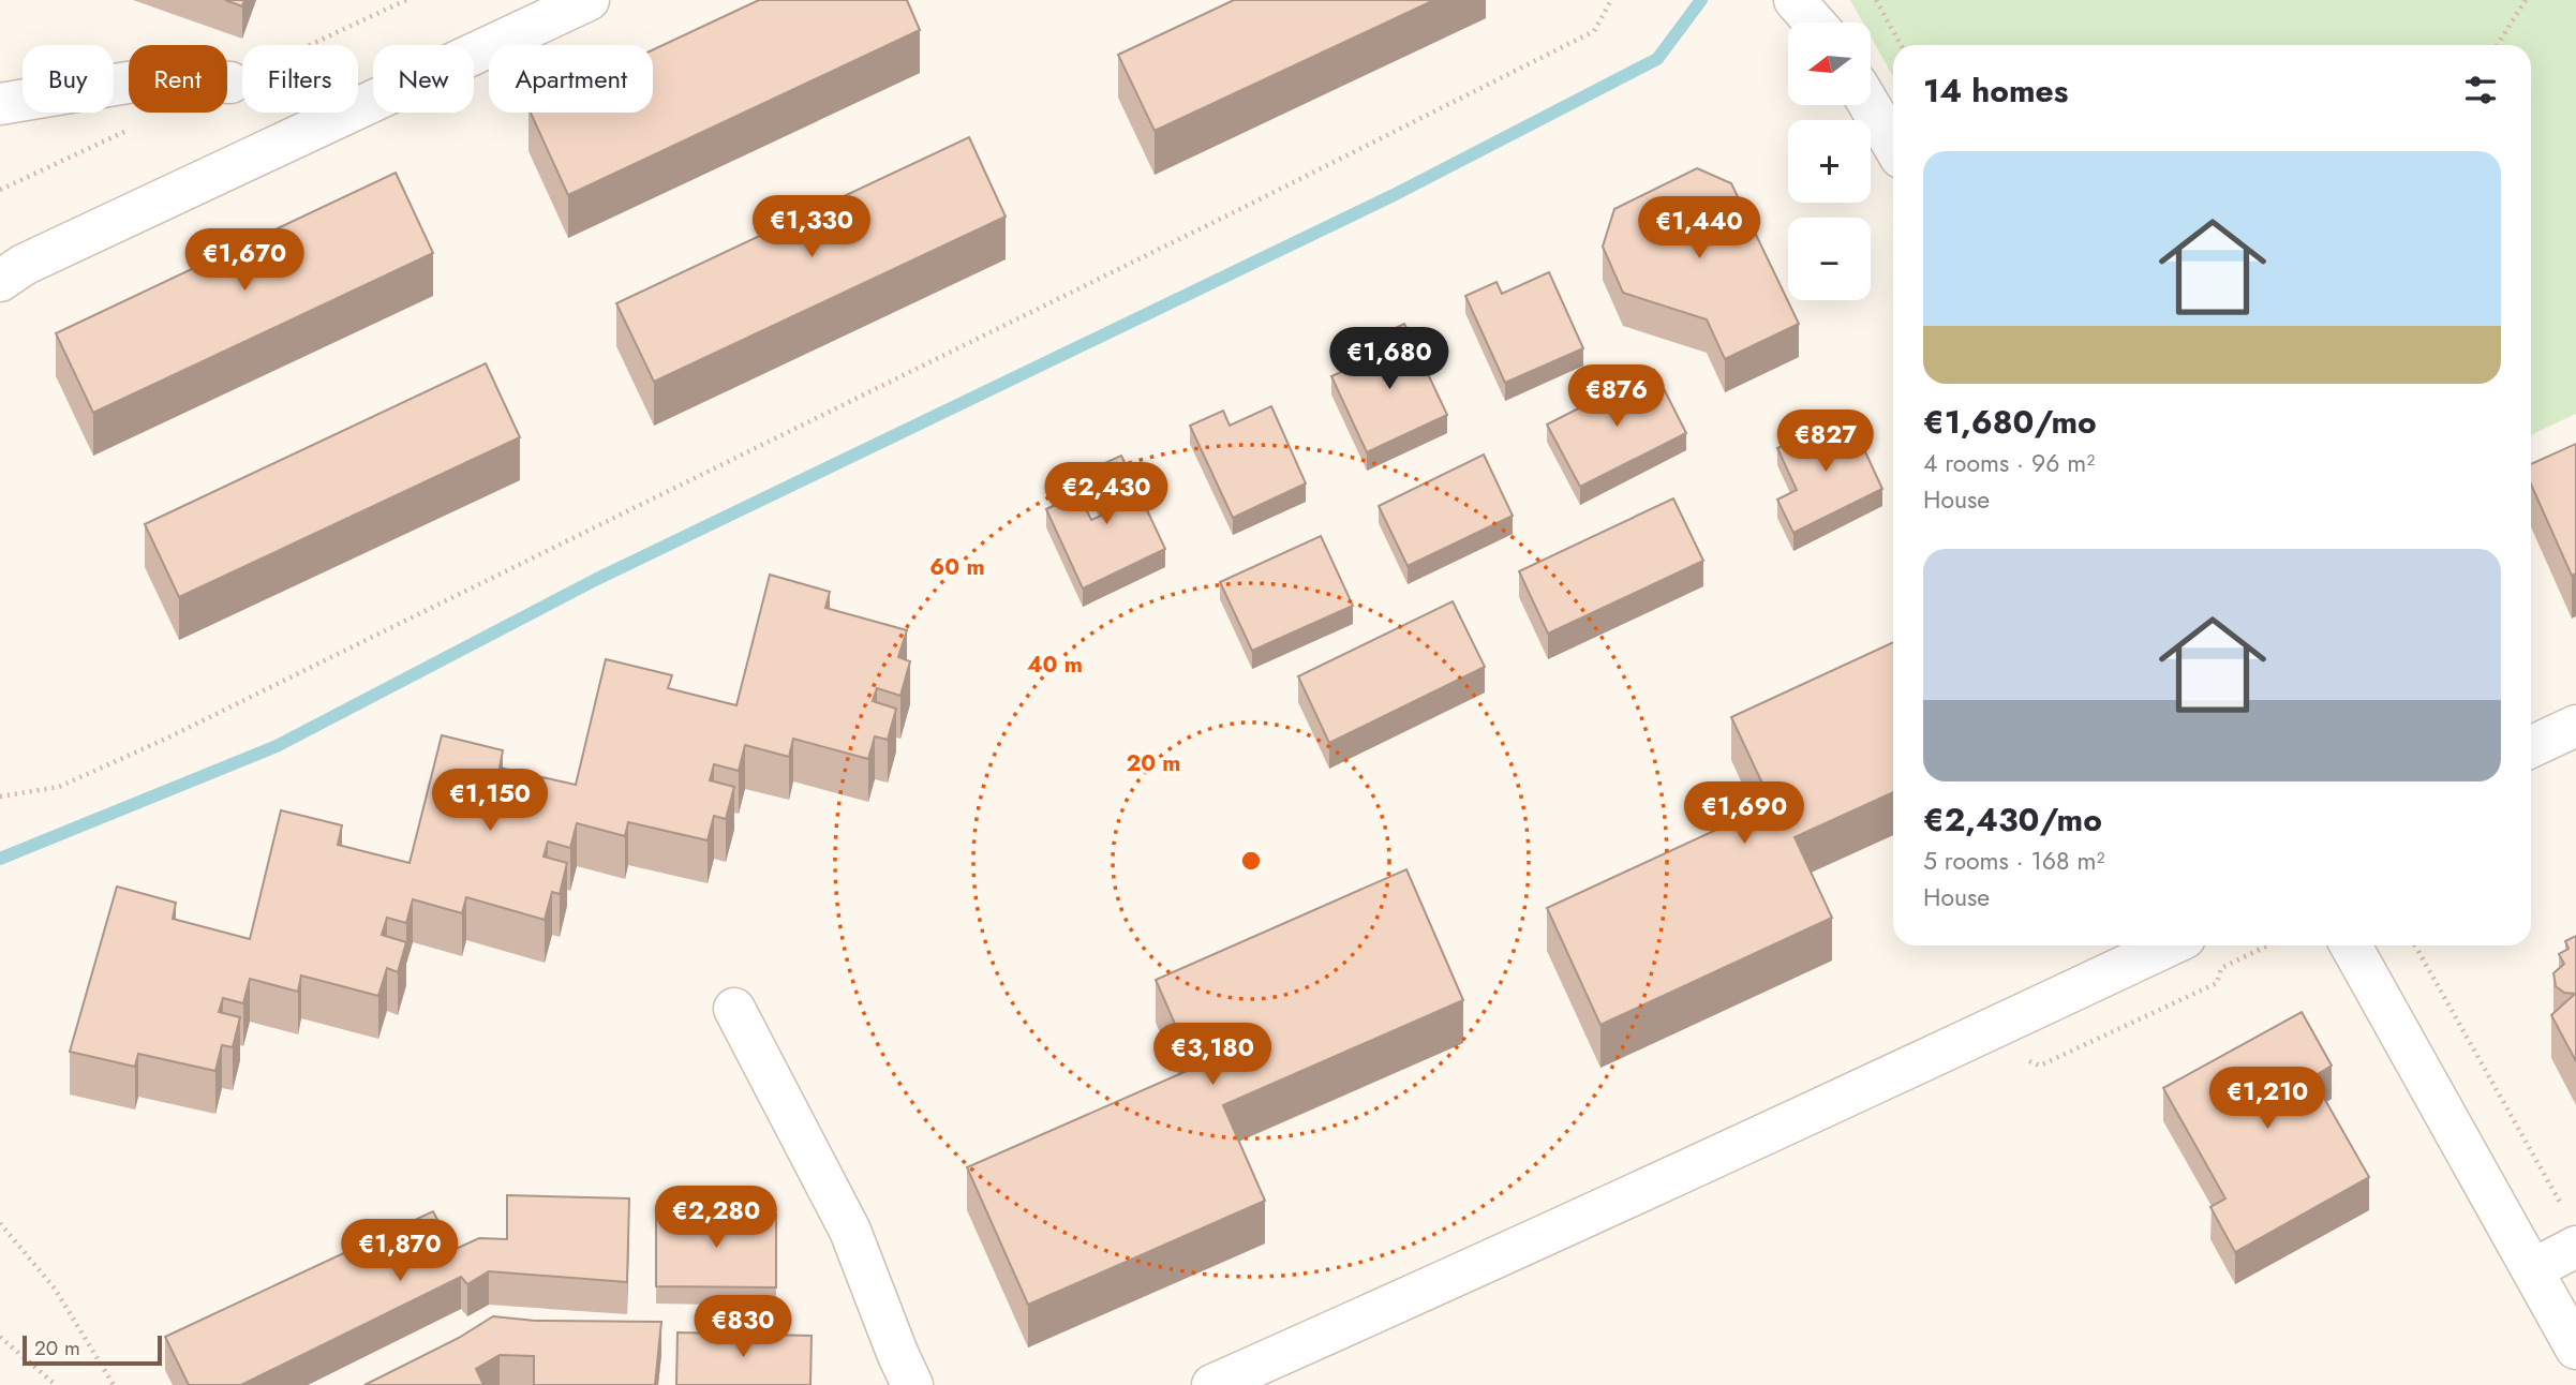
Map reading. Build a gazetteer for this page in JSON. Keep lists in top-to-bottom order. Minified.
{"scale_bar":"20 m","north":"left","page":{"map_buttons":["+","−"],"chip":["Buy","Rent","Filters","New","Apartment"],"heading":"14 homes","list":[{"name":"€1,680/mo","note":"4 rooms · 96 m² · House"},{"name":"€2,430/mo","note":"5 rooms · 168 m² · House"}],"price":["€1,330","€1,440","€1,670","€1,680","€876","€827","€2,430","€1,150","€1,690","€3,180","€1,210","€2,280","€1,870","€830"],"scale":"20 m"},"rings":["60 m","40 m","20 m"]}
